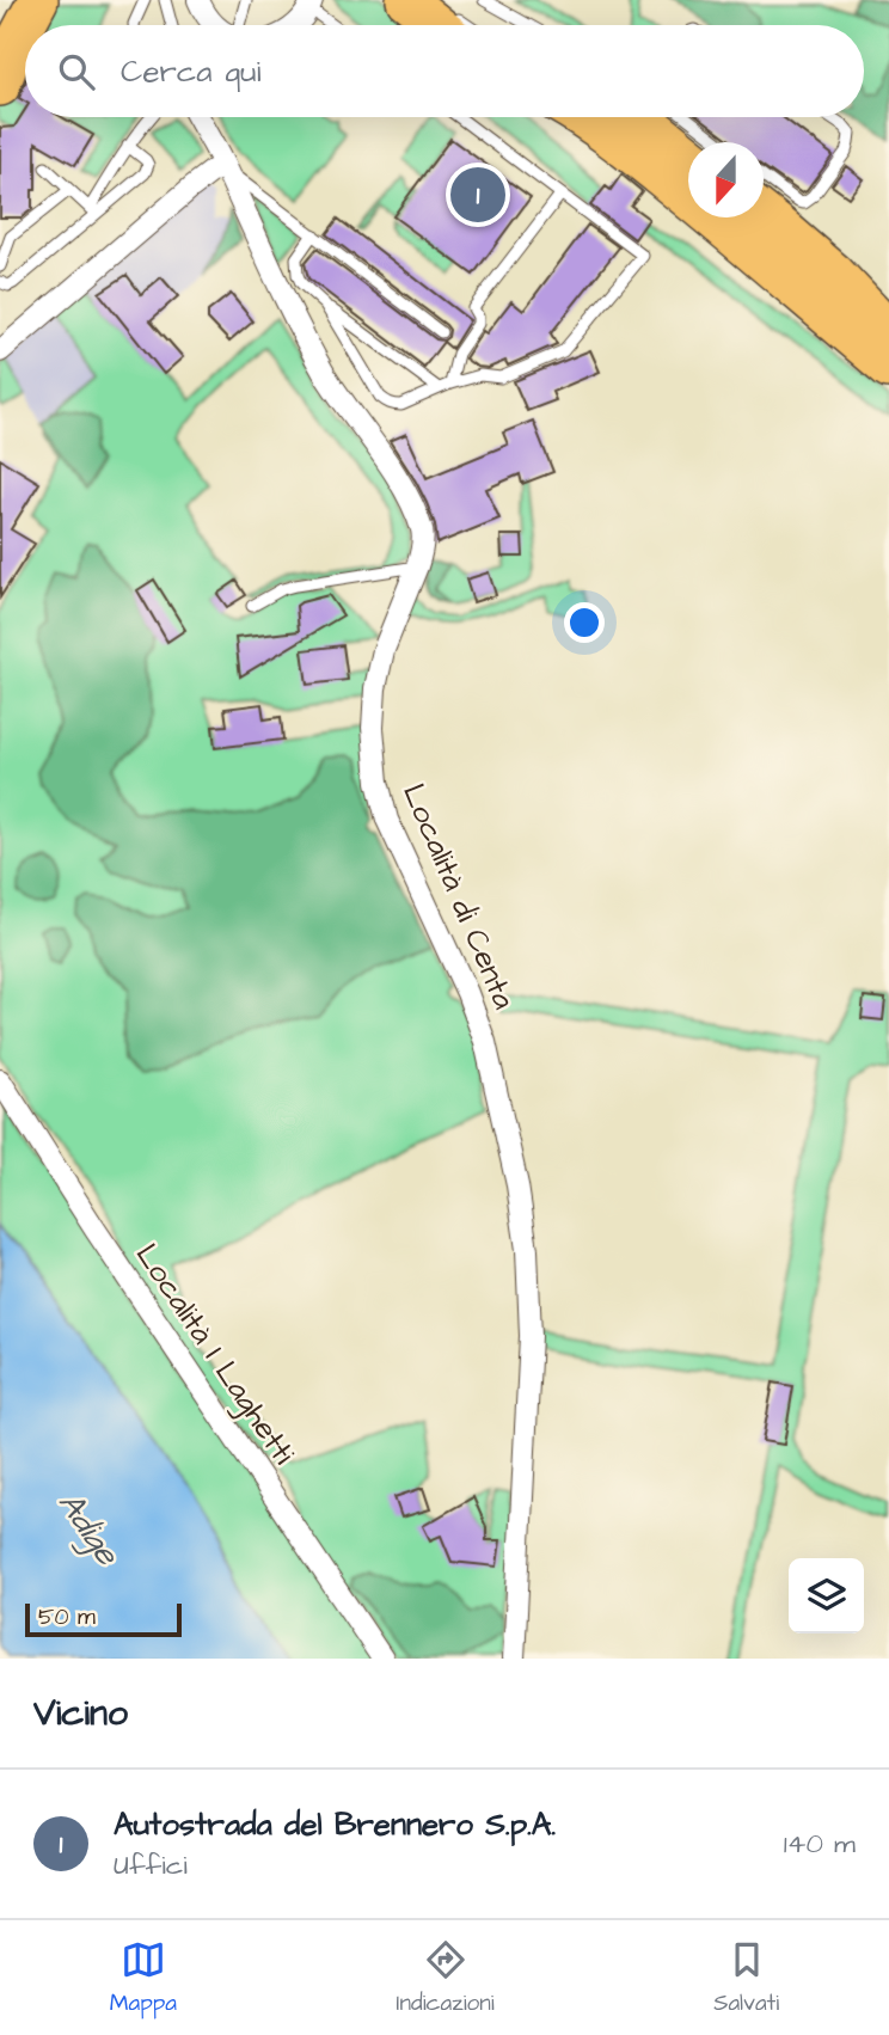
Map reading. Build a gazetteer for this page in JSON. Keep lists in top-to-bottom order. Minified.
{"streets":{"street":["Località di Centa","Località I Laghetti"]},"water":["Adige"],"scale_bar":"50 m","north":"bottom","page":{"search":"Cerca qui","pins":"1","scale":"50 m","heading":"Vicino","list":[{"mark":"1","name":"Autostrada del Brennero S.p.A.","note":"Uffici","value":"140 m"}],"nav":["Mappa","Indicazioni","Salvati"]}}
